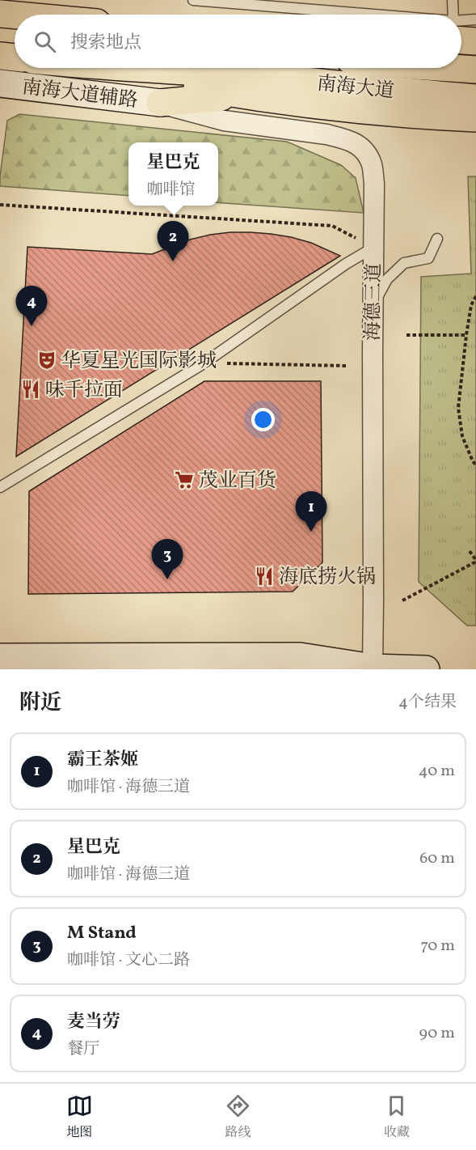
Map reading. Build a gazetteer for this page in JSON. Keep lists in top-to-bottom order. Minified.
{"streets":{"main road":["南海大道"],"street":["南海大道辅路","海德三道"]},"crossings":[["南海大道辅路","海德三道"]],"places":{"theatre":["华夏星光国际影城"],"restaurant":["味千拉面","海底捞火锅"],"supermarket":["茂业百货"]},"page":{"search":"搜索地点","popup":["星巴克","咖啡馆"],"pins":["2","4","1","3"],"heading":["附近","4个结果"],"list":[{"mark":"1","name":"霸王茶姬","note":"咖啡馆 · 海德三道","value":"40 m"},{"mark":"2","name":"星巴克","note":"咖啡馆 · 海德三道","value":"60 m"},{"mark":"3","name":"M Stand","note":"咖啡馆 · 文心二路","value":"70 m"},{"mark":"4","name":"麦当劳","note":"餐厅","value":"90 m"}],"nav":["地图","路线","收藏"]}}
